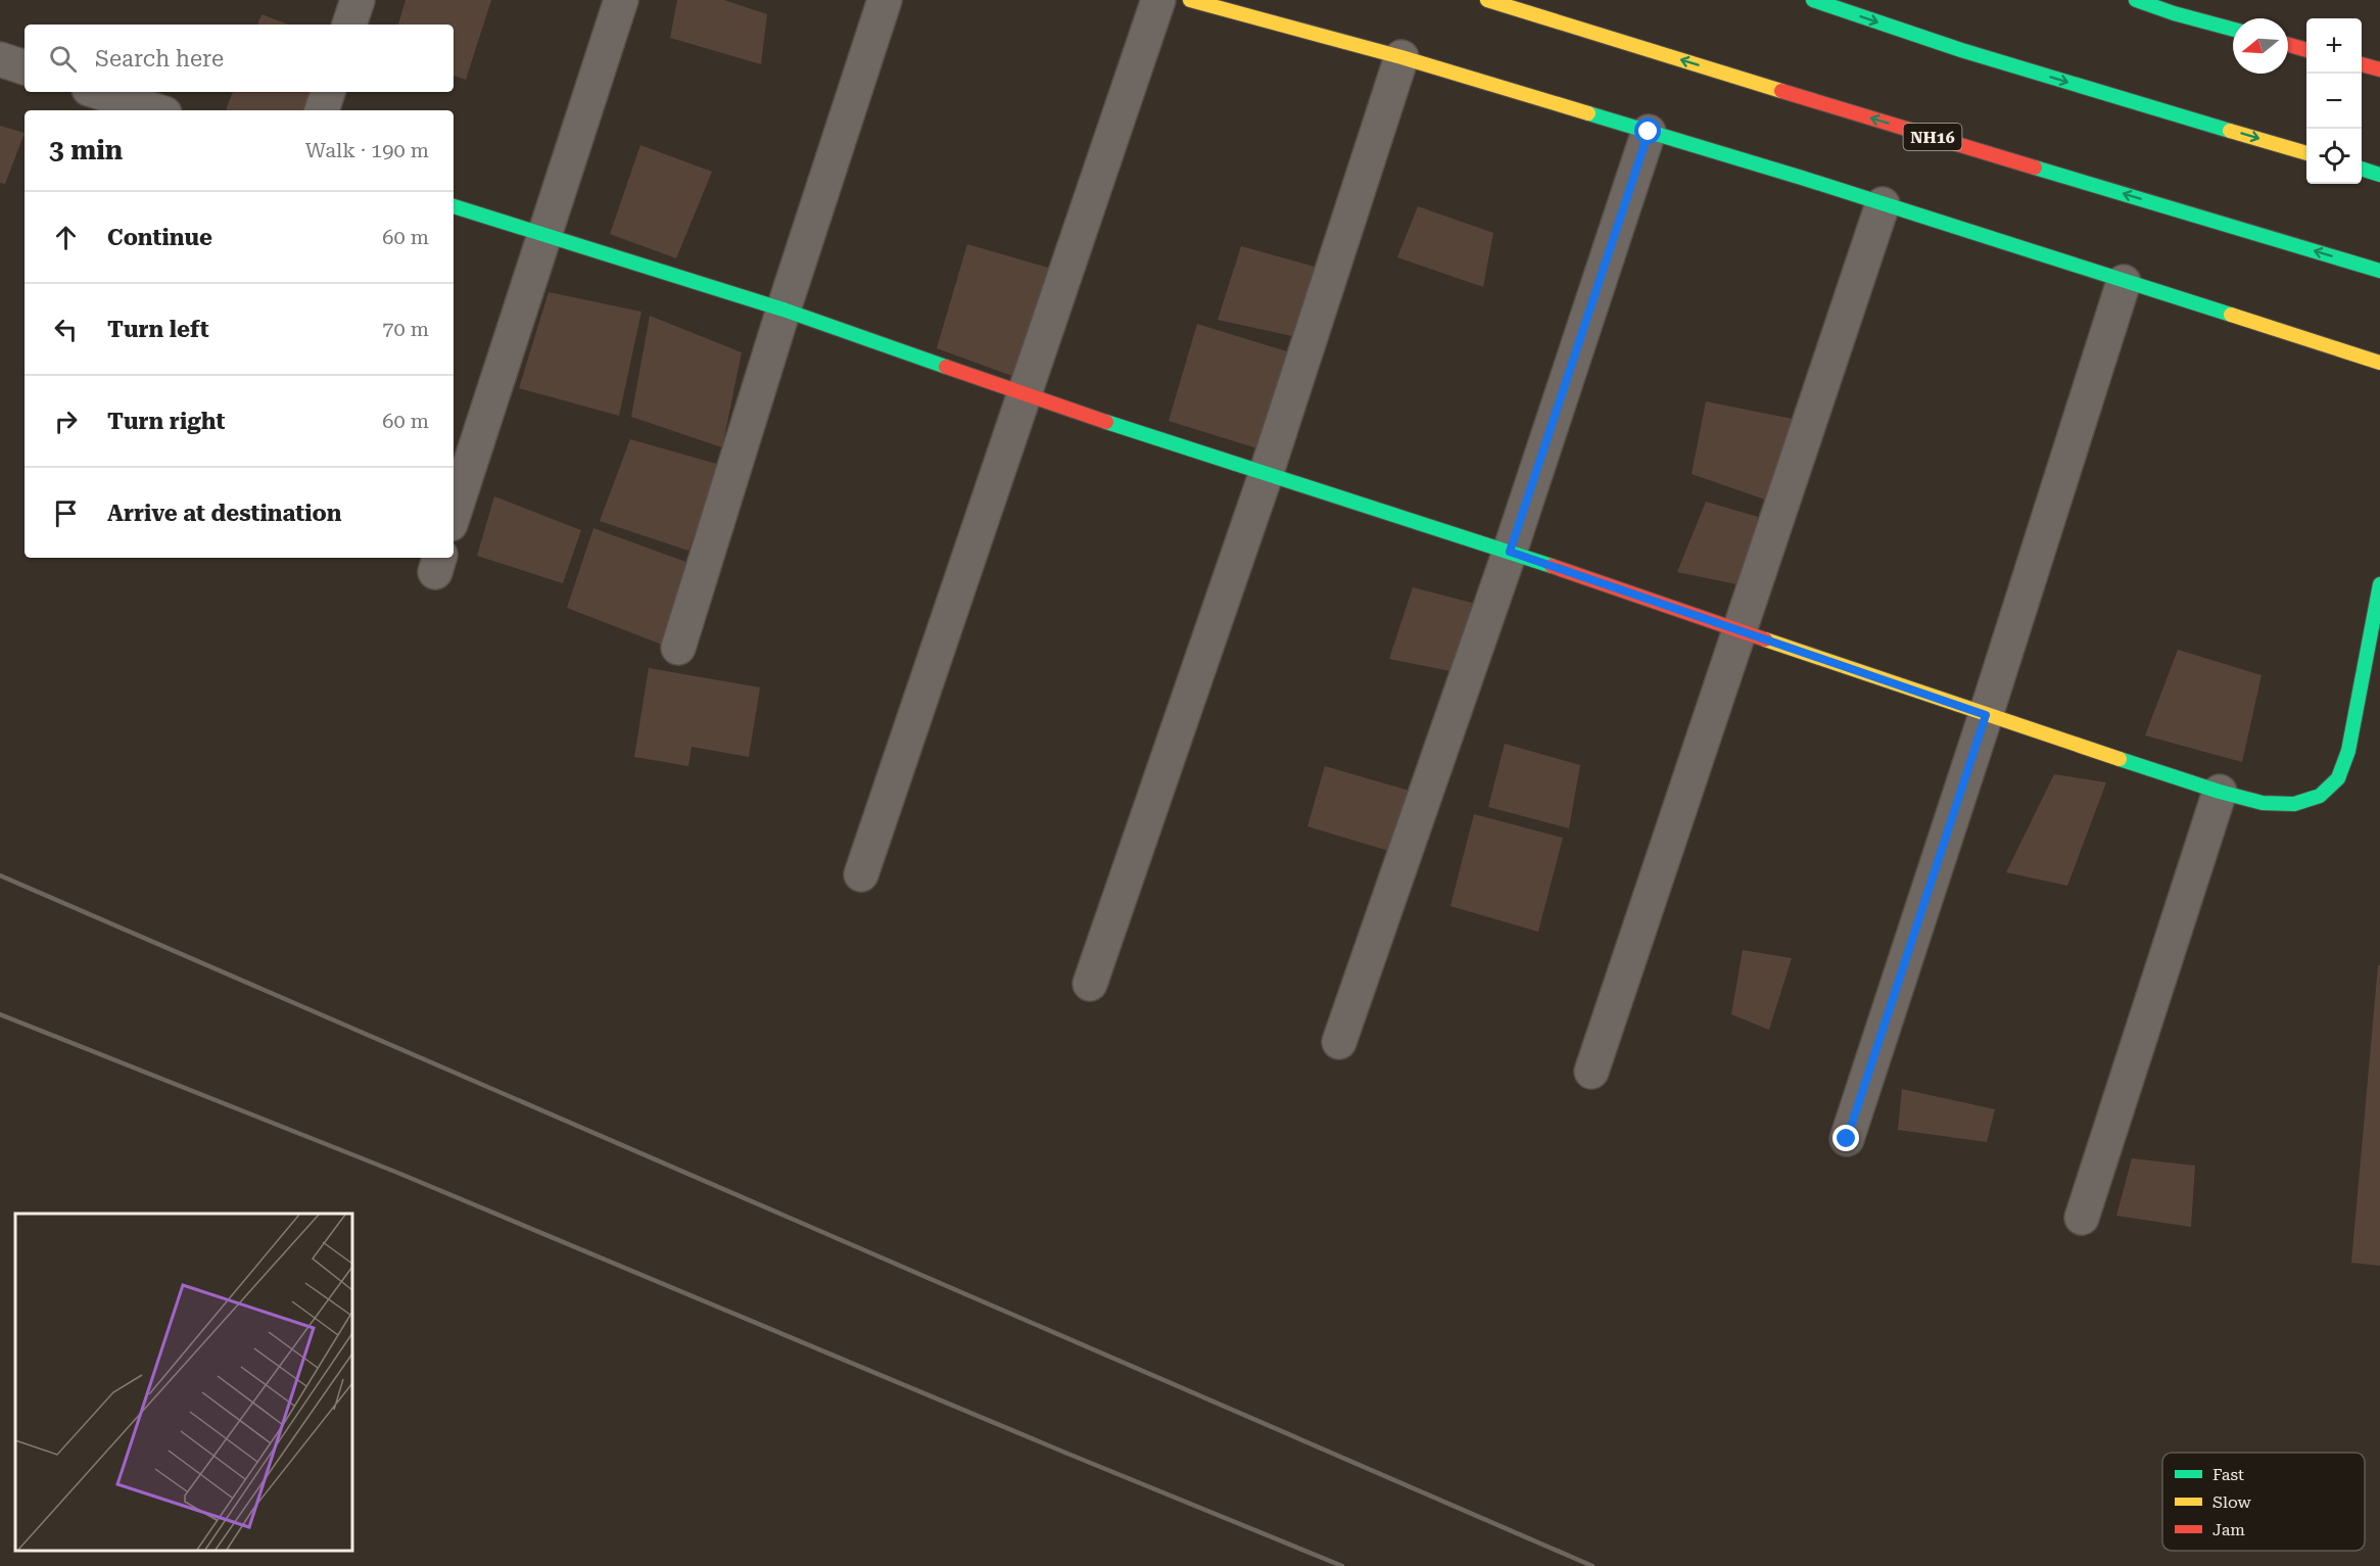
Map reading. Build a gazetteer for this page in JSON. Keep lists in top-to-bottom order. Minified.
{"streets":{"main road":["NH16"]},"legend":["Fast","Slow","Jam"],"north":"left","page":{"map_buttons":["+","−"],"search":"Search here","heading":["3 min","Walk · 190 m"],"list":[["Continue","60 m"],["Turn left","70 m"],["Turn right","60 m"],"Arrive at destination"]}}
